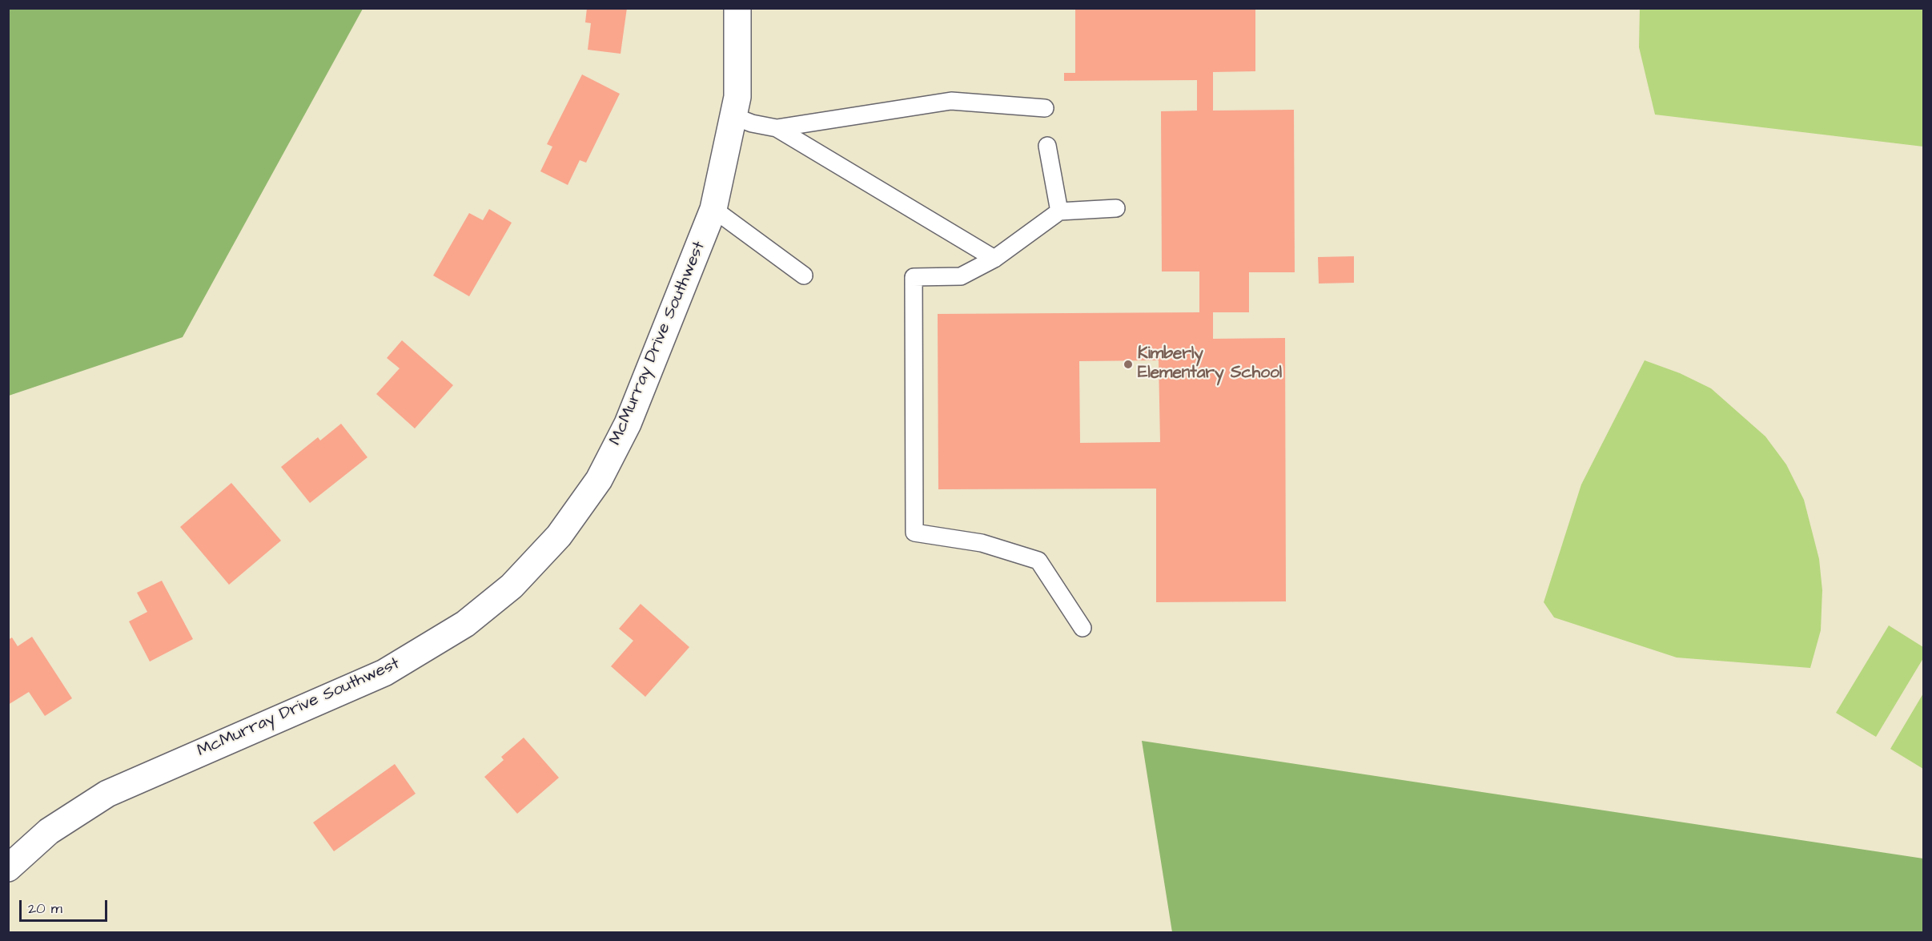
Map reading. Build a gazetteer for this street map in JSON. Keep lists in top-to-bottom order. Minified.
{"streets":{"street":["McMurray Drive Southwest"]},"places":["Kimberly Elementary School"],"scale_bar":"20 m"}
